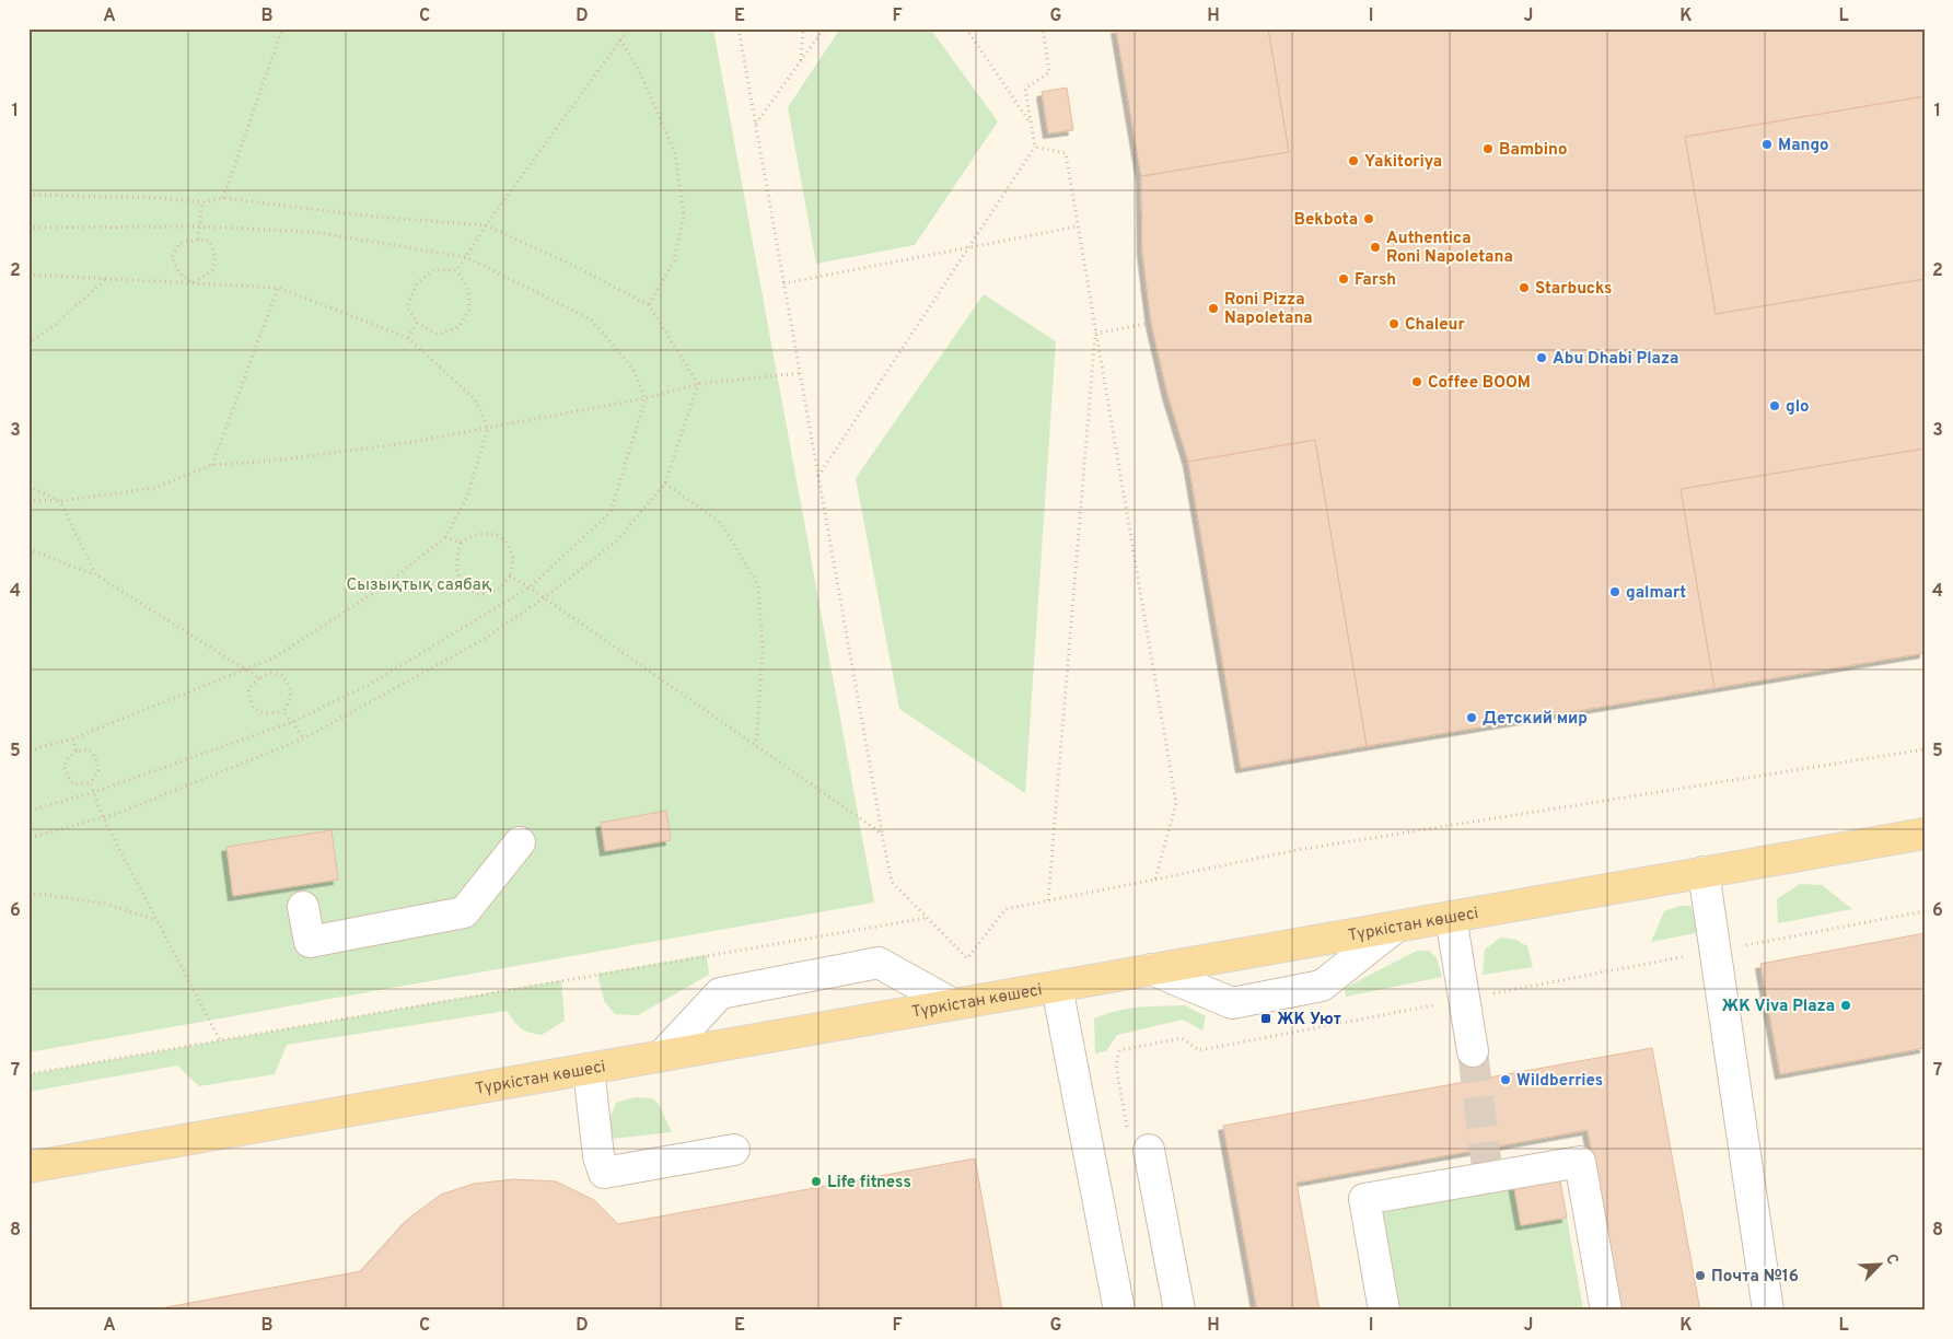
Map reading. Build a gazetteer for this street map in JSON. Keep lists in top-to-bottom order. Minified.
{"streets":{"main road":["Түркістан көшесі"]},"parks":["Сызықтық саябақ"],"places":{"other":["Mango","Bambino","Yakitoriya","Bekbota","Authentica Roni Napoletana","Farsh","Starbucks","Roni Pizza Napoletana","Chaleur","Abu Dhabi Plaza","Coffee BOOM","glo","galmart","Детский мир","ЖК Viva Plaza","Wildberries","Life fitness","Почта №16"],"transit":["ЖК Уют"]},"north":"top right","grid":{"columns":["A","B","C","D","E","F","G","H","I","J","K","L"],"rows":["1","2","3","4","5","6","7","8"]}}
